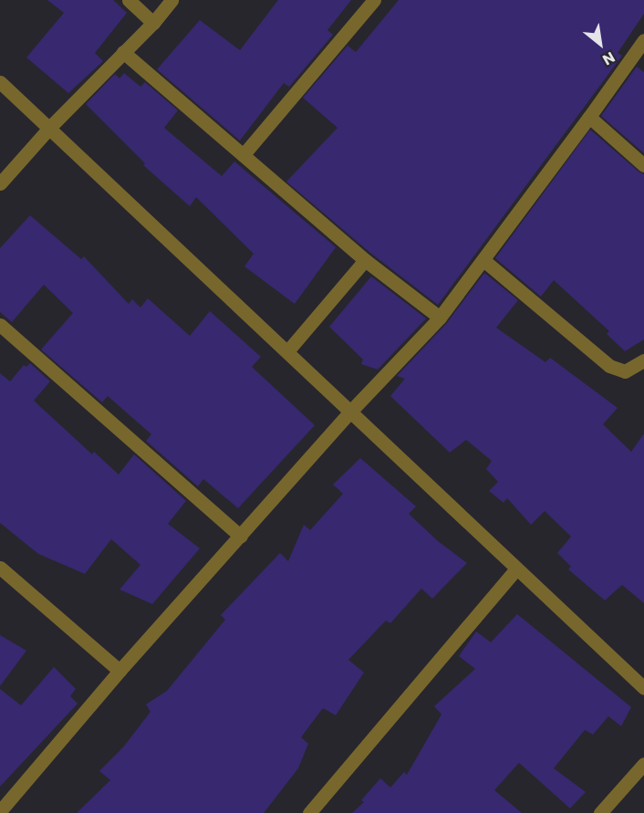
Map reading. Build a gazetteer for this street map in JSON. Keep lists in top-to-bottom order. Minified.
{"north":"bottom right"}
